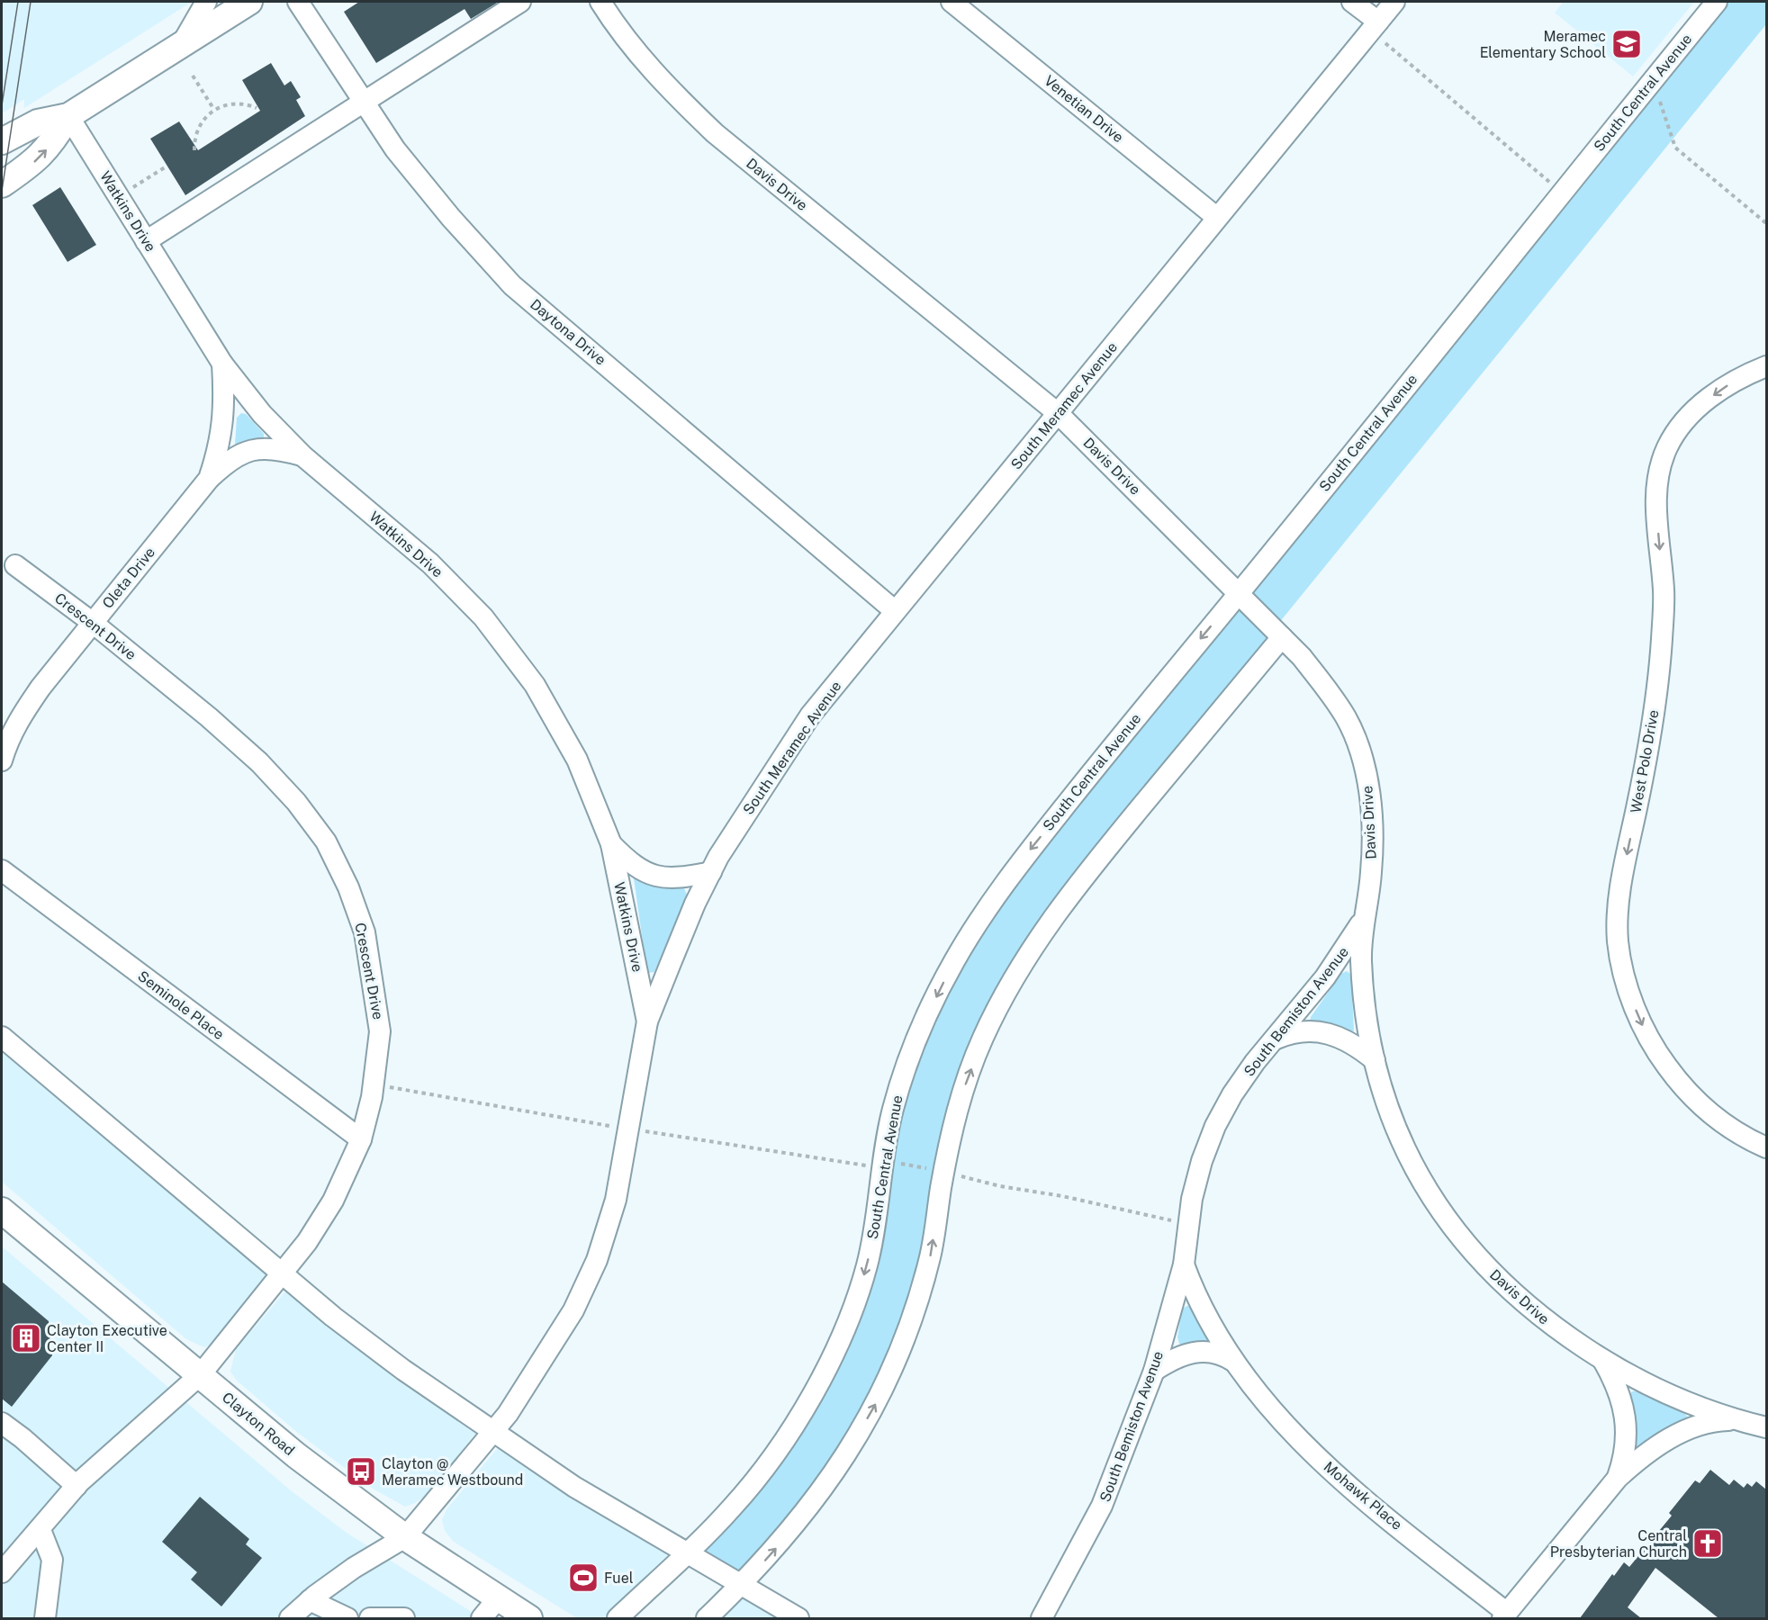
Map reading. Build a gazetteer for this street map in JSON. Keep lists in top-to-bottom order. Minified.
{"streets":{"main road":["Clayton Road"],"street":["South Central Avenue","Venetian Drive","Davis Drive","Watkins Drive","Daytona Drive","South Meramec Avenue","Oleta Drive","Crescent Drive","West Polo Drive","Seminole Place","South Bemiston Avenue","Mohawk Place"]},"crossings":[["South Central Avenue","Davis Drive"],["Venetian Drive","South Meramec Avenue"],["Davis Drive","South Meramec Avenue"],["Davis Drive","South Bemiston Avenue"],["Watkins Drive","South Meramec Avenue"],["Watkins Drive","Oleta Drive"],["Daytona Drive","South Meramec Avenue"],["South Meramec Avenue","Clayton Road"],["Oleta Drive","Crescent Drive"],["Crescent Drive","Seminole Place"],["Crescent Drive","Clayton Road"],["South Bemiston Avenue","Mohawk Place"]],"one_way":["West Polo Drive"],"places":{"school or university":["Meramec Elementary School"],"building":["Clayton Executive Center II"],"bus stop":["Clayton @ Meramec Westbound"],"church":["Central Presbyterian Church"],"sports":["Fuel"]}}
